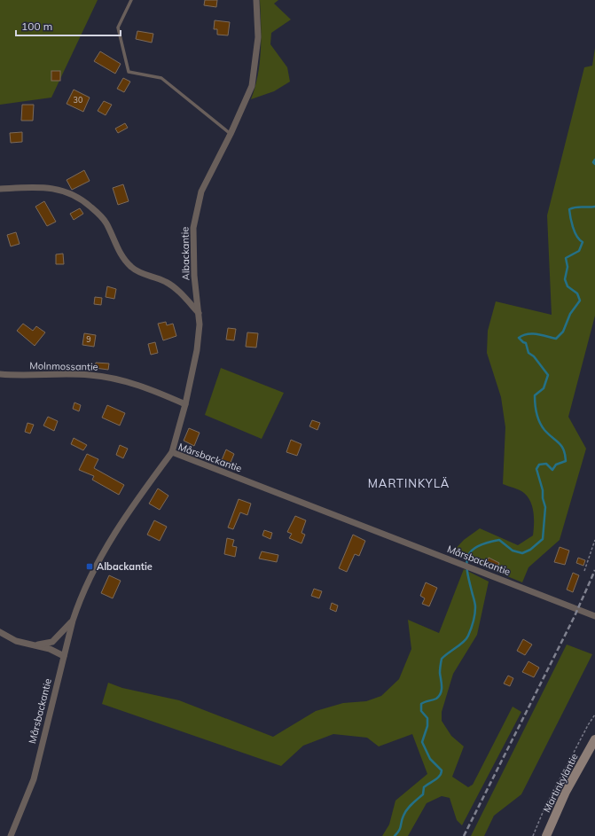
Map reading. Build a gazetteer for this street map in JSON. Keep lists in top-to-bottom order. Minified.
{"streets":{"street":["Albackantie","Molnmossantie","Mårsbackantie","Martinkyläntie"]},"crossings":[["Albackantie","Molnmossantie"],["Albackantie","Mårsbackantie"]],"districts":["MARTINKYLÄ"],"places":{"transit":["Albackantie"]},"house_numbers":["30","9"],"scale_bar":"100 m"}
